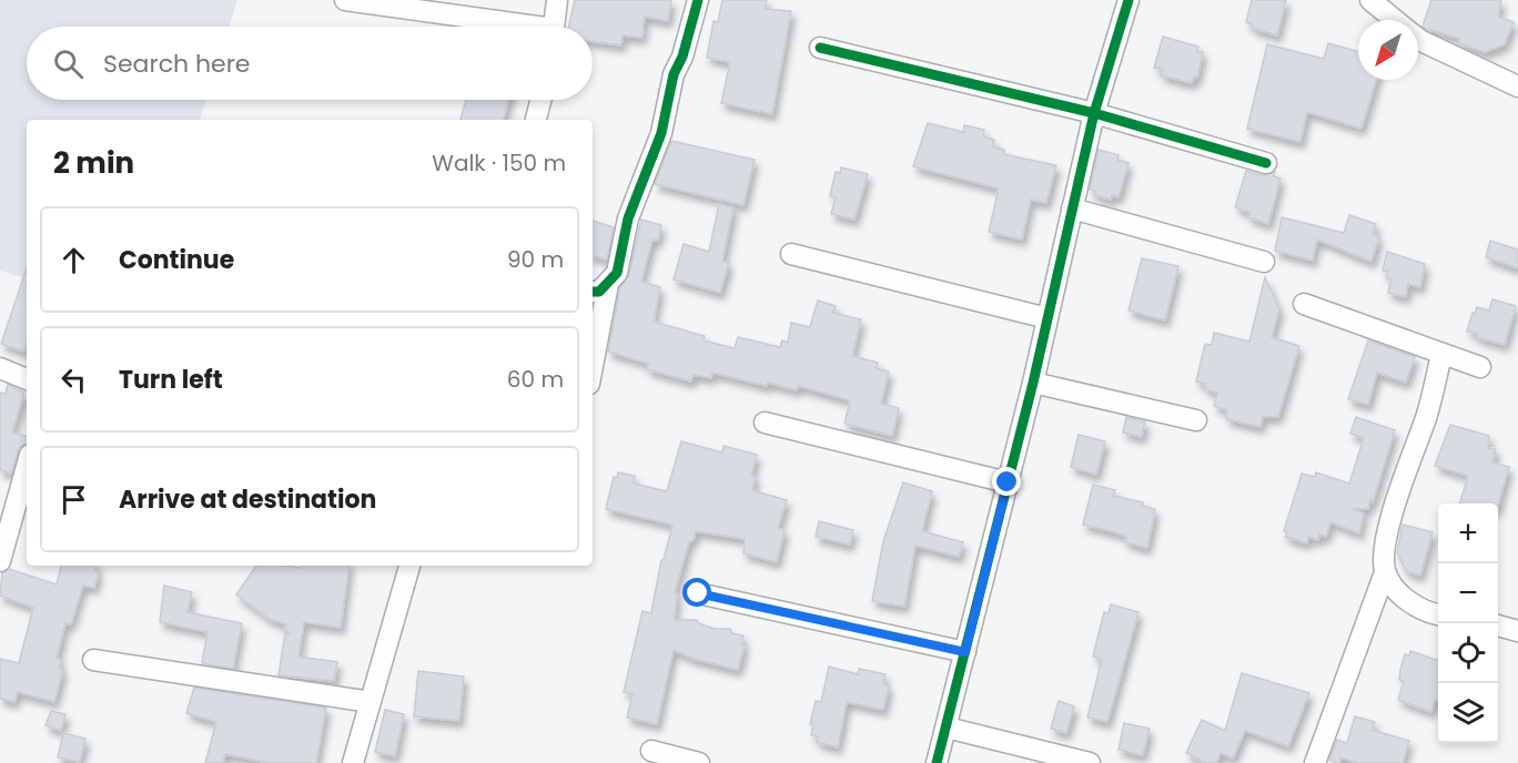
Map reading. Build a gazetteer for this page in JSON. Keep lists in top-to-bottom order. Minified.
{"north":"bottom left","page":{"search":"Search here","heading":["2 min","Walk · 150 m"],"list":[["Continue","90 m"],["Turn left","60 m"],"Arrive at destination"],"map_buttons":["+","−"]}}
